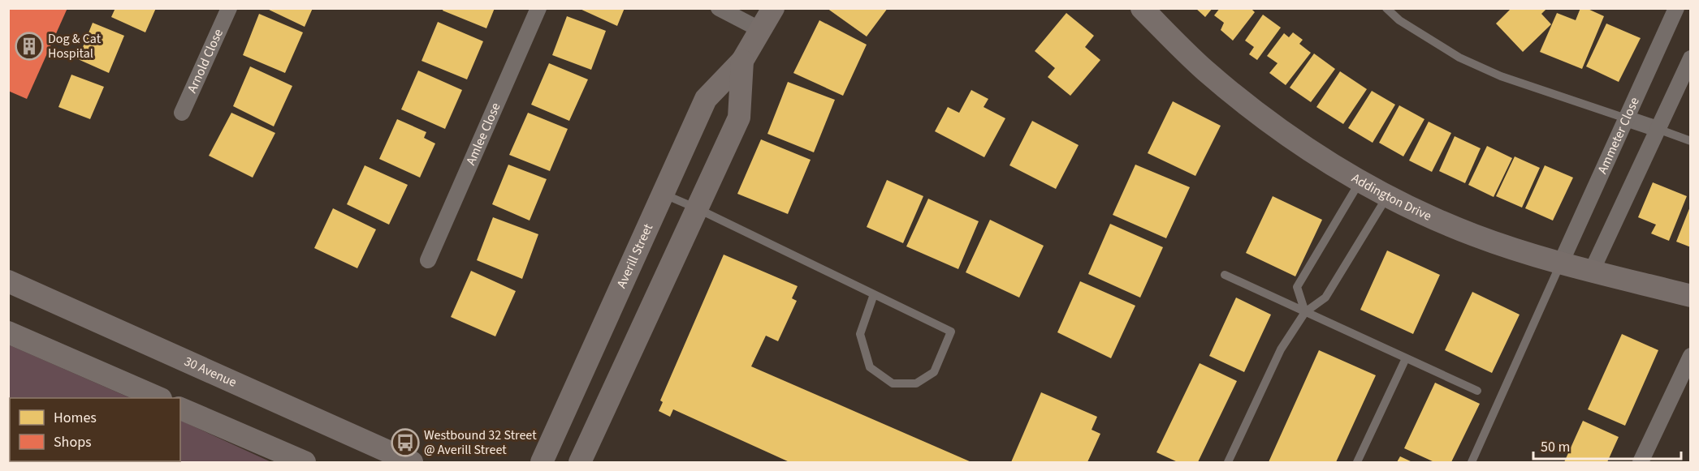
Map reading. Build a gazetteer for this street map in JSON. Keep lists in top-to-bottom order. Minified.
{"streets":{"street":["Arnold Close","Amlee Close","Ammeter Close","Addington Drive","Averill Street","30 Avenue"]},"crossings":[["Ammeter Close","Addington Drive"]],"places":{"building":["Dog & Cat Hospital"],"bus stop":["Westbound 32 Street @ Averill Street"]},"legend":["Homes","Shops"],"scale_bar":"50 m"}
